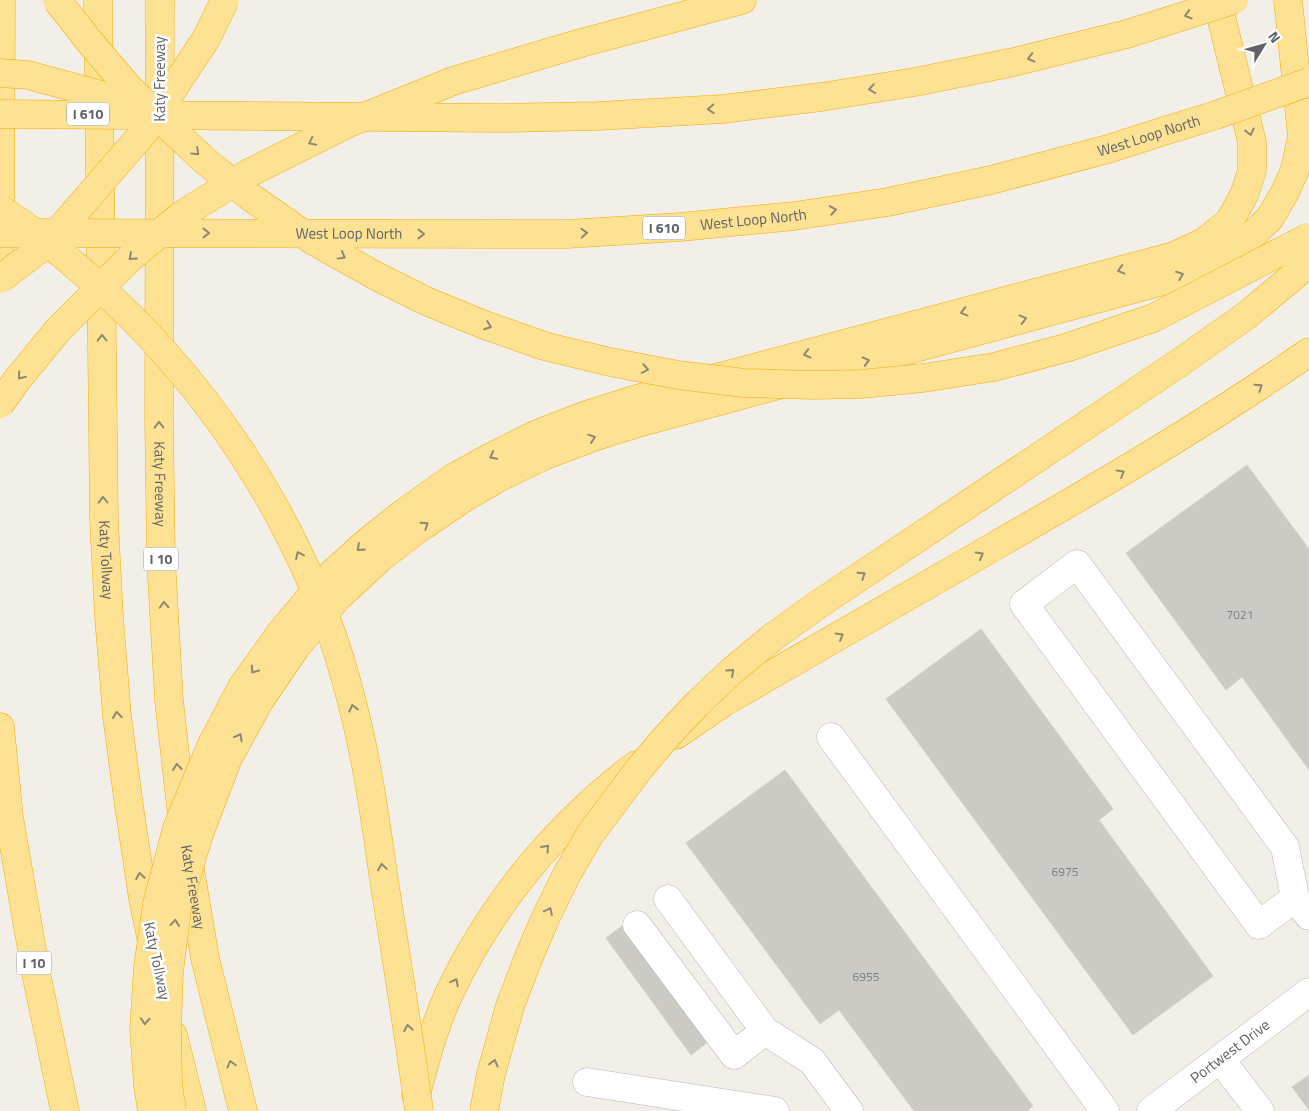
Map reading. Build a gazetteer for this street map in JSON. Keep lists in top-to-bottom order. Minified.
{"streets":{"highway":["Katy Freeway","I 610","West Loop North","Katy Tollway","I 10"],"street":["Portwest Drive"]},"house_numbers":["7021","6975","6955"],"north":"top right"}
